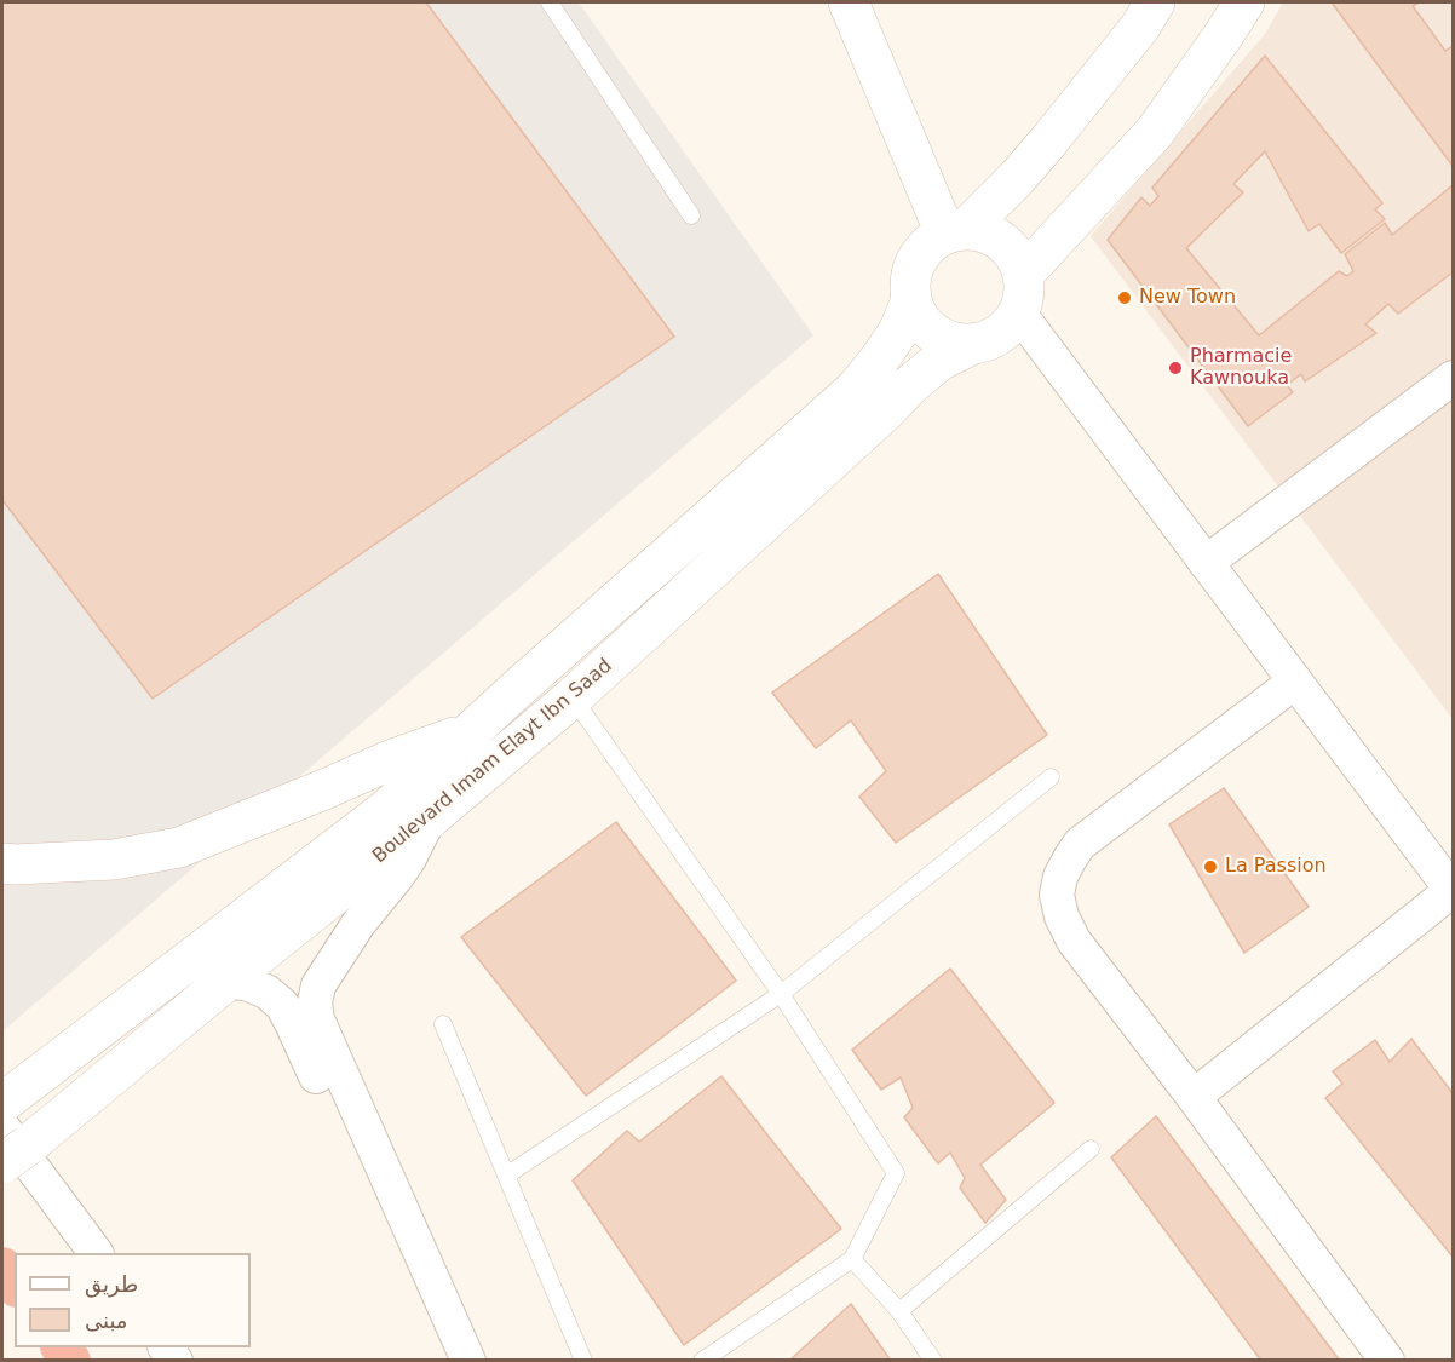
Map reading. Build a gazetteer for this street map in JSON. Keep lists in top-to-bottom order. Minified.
{"streets":{"street":["Boulevard Imam Elayt Ibn Saad"]},"places":["New Town","Pharmacie Kawnouka","La Passion"],"legend":["طريق","مبنى"]}
